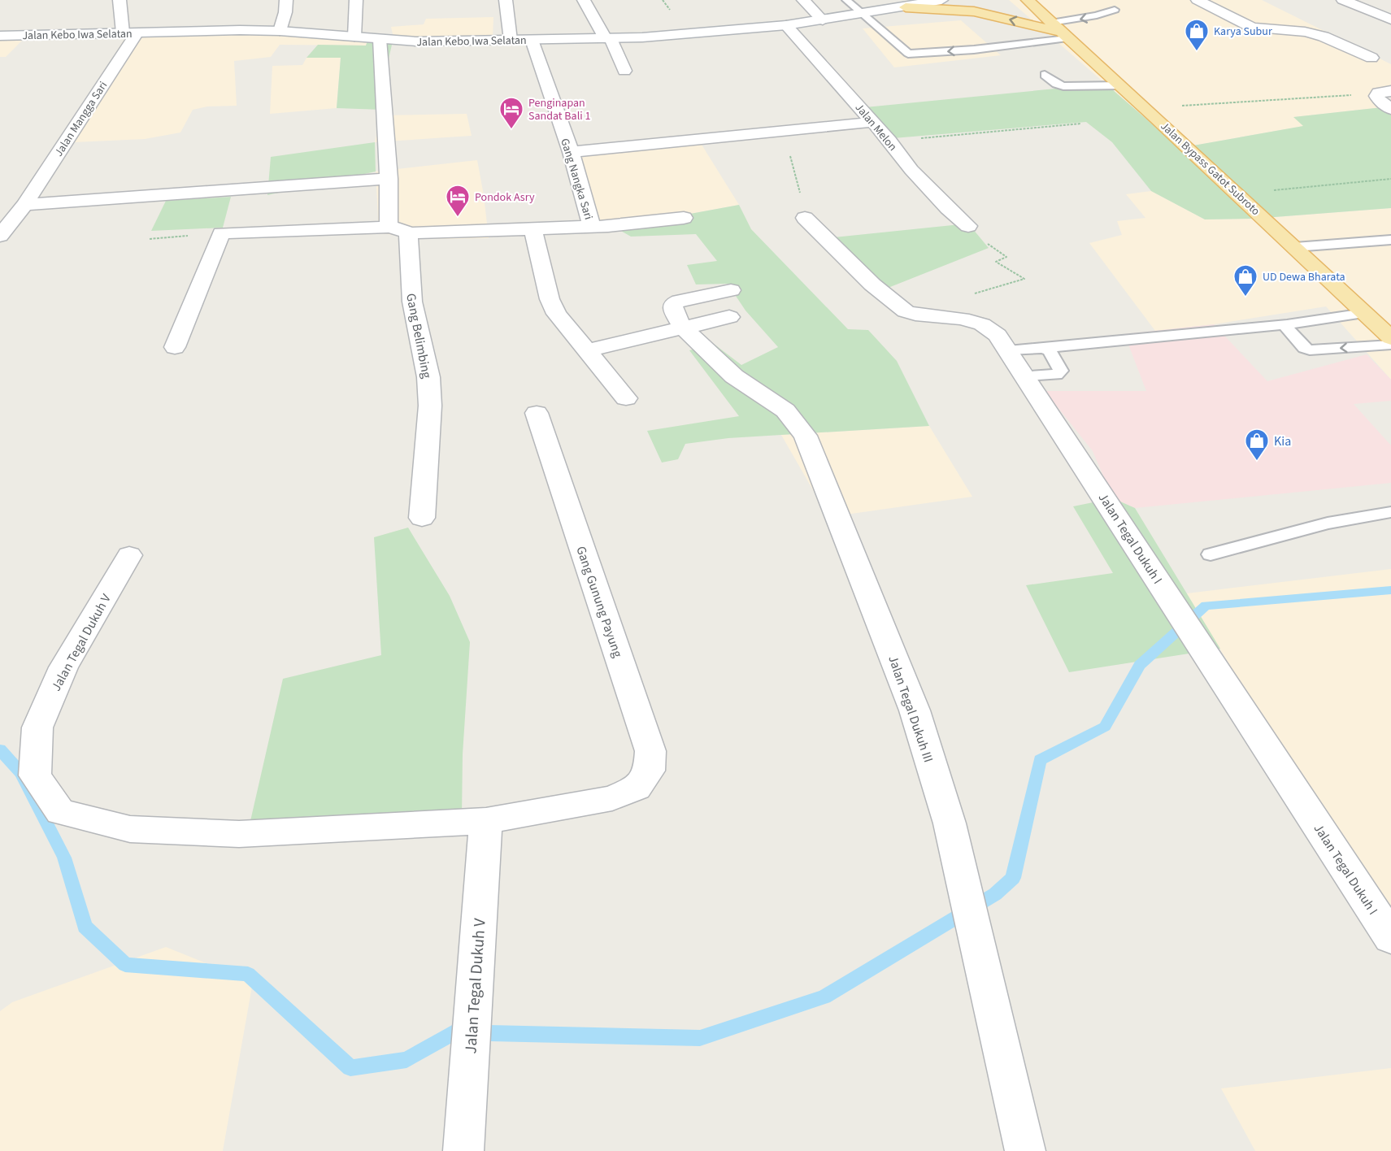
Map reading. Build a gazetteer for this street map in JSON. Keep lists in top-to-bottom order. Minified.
{"streets":{"main road":["Jalan Bypass Gatot Subroto"],"street":["Jalan Kebo Iwa Selatan","Jalan Mangga Sari","Jalan Melon","Gang Nangka Sari","Gang Belimbing","Jalan Tegal Dukuh I","Gang Gunung Payung","Jalan Tegal Dukuh V","Jalan Tegal Dukuh III"]},"crossings":[["Jalan Kebo Iwa Selatan","Jalan Mangga Sari"],["Jalan Kebo Iwa Selatan","Jalan Melon"],["Jalan Kebo Iwa Selatan","Gang Nangka Sari"],["Jalan Kebo Iwa Selatan","Gang Belimbing"],["Gang Nangka Sari","Gang Belimbing"],["Gang Gunung Payung","Jalan Tegal Dukuh V"]],"places":{"shop":["Karya Subur","UD Dewa Bharata","Kia"],"hotel":["Penginapan Sandat Bali 1","Pondok Asry"]}}
